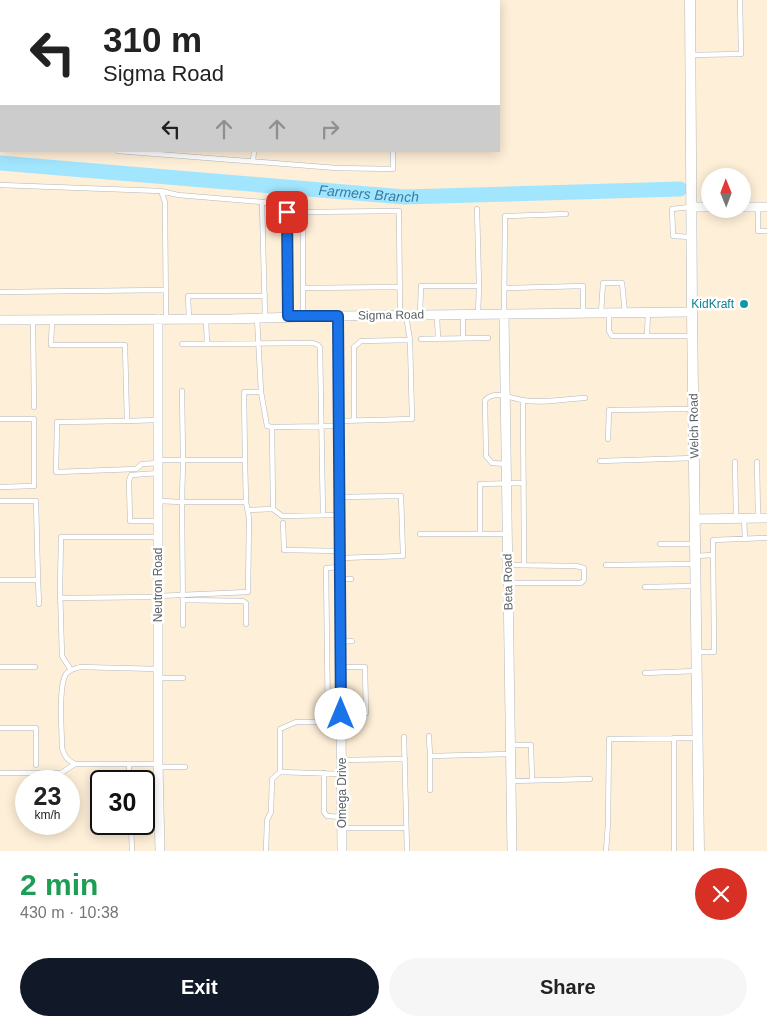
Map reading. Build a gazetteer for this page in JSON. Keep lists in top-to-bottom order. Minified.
{"streets":{"street":["Sigma Road","Welch Road","Beta Road","Neutron Road","Omega Drive"]},"crossings":[["Sigma Road","Welch Road"],["Sigma Road","Beta Road"],["Sigma Road","Neutron Road"],["Sigma Road","Omega Drive"]],"water":["Farmers Branch"],"places":["KidKraft"],"north":"top","page":{"turn":["310 m","Sigma Road"],"speed":"23 km/h","limit":"30","heading":["2 min","430 m · 10:38"],"buttons":["Exit","Share"]}}
